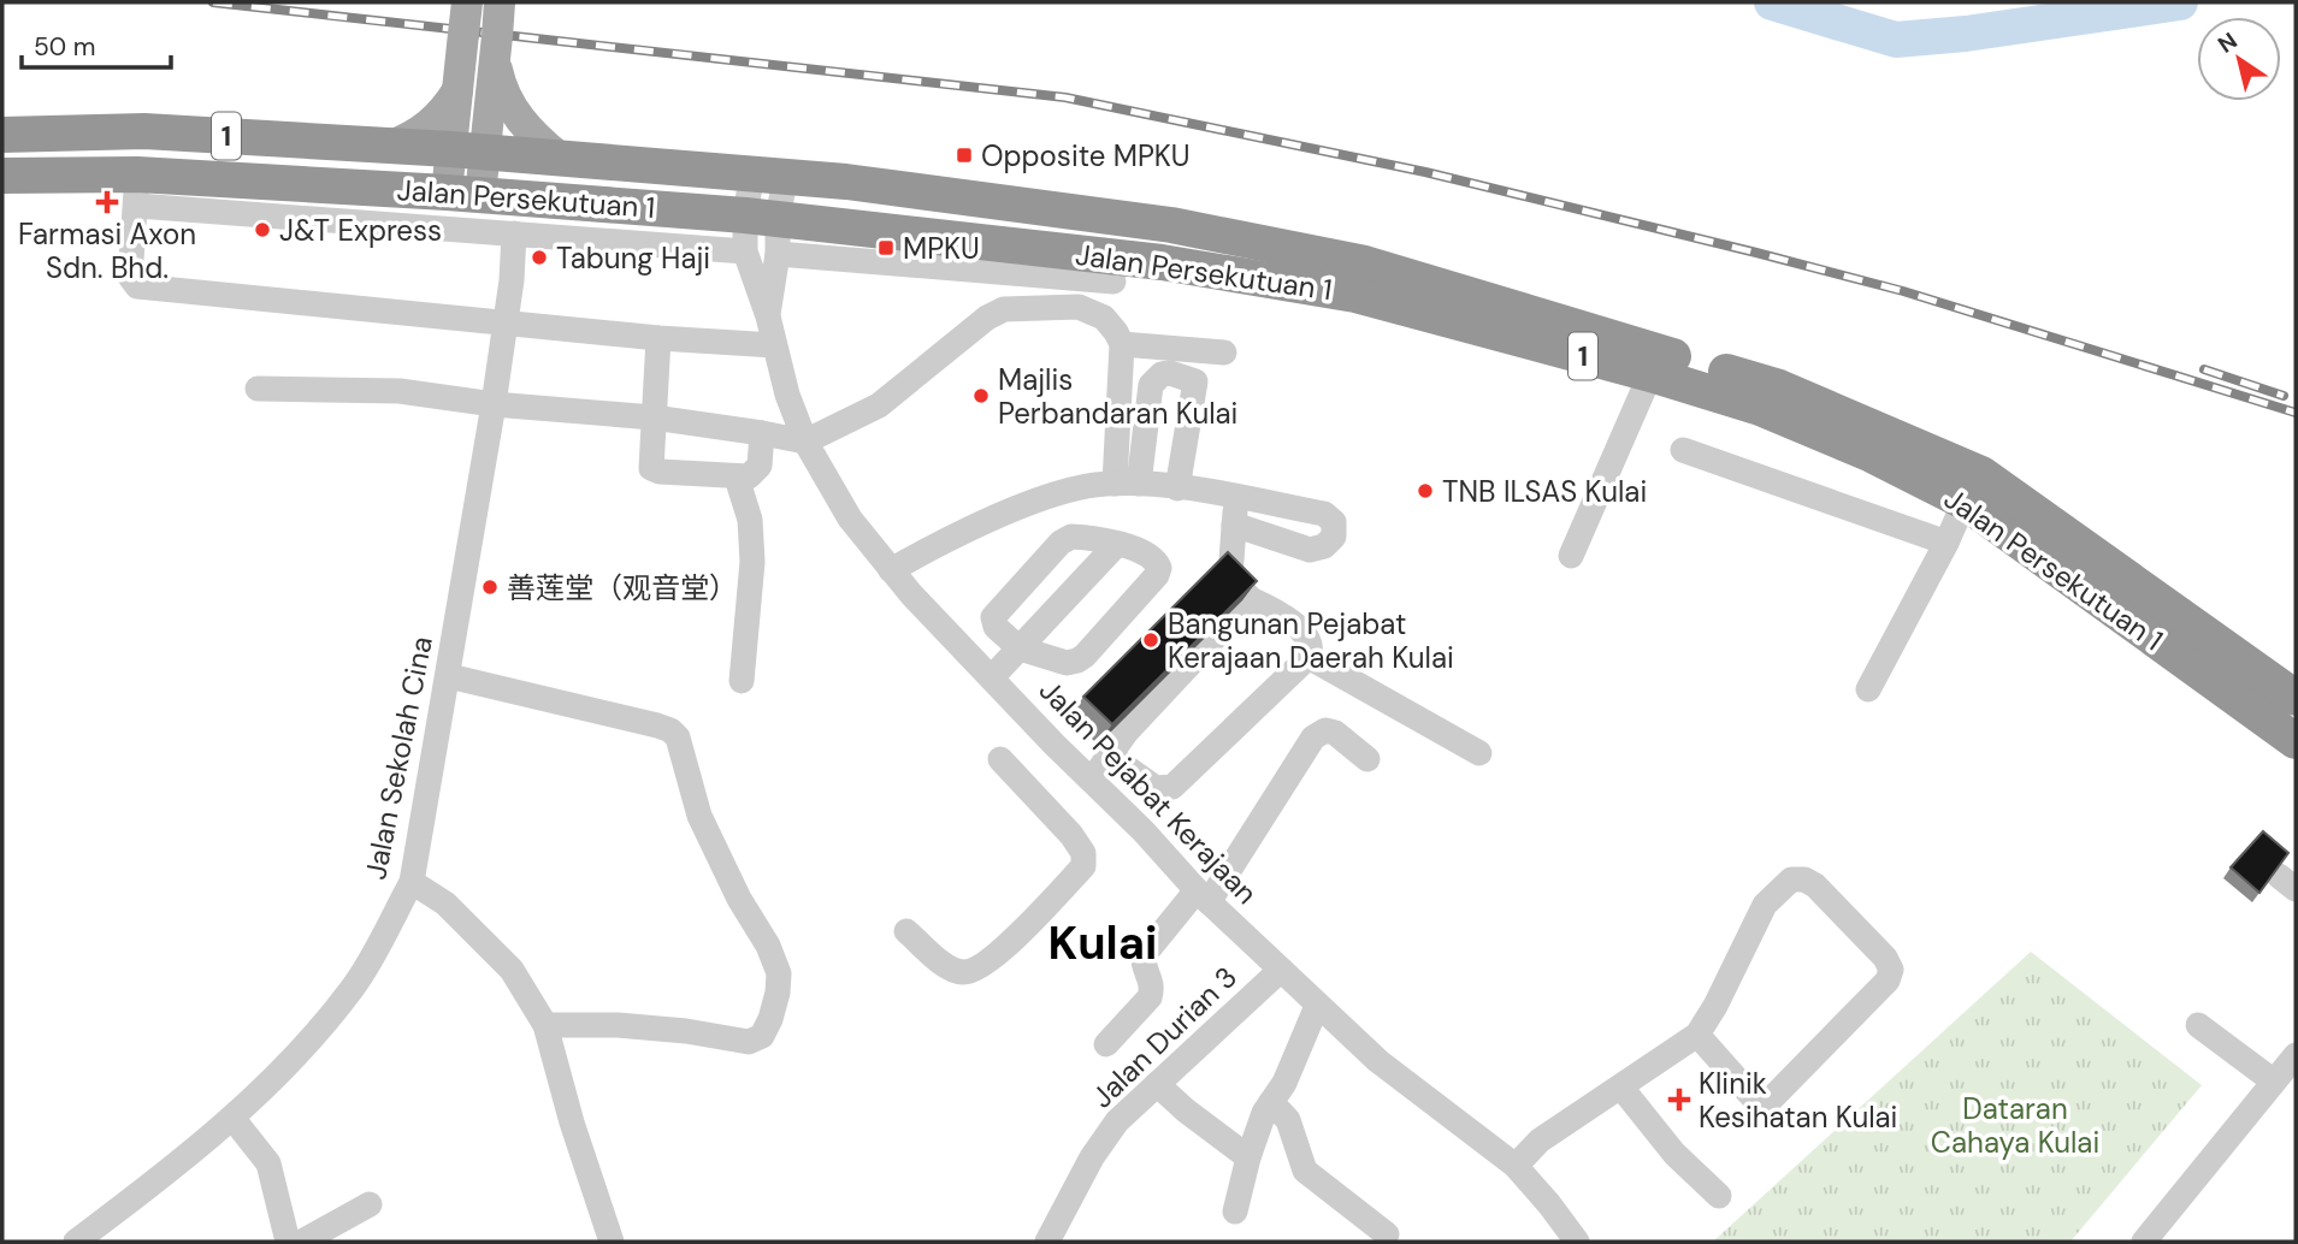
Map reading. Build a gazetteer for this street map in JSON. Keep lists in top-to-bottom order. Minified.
{"streets":{"highway":["1","Jalan Persekutuan 1"],"street":["Jalan Sekolah Cina","Jalan Pejabat Kerajaan","Jalan Durian 3"]},"crossings":[["Jalan Persekutuan 1","Jalan Pejabat Kerajaan"],["Jalan Pejabat Kerajaan","Jalan Durian 3"]],"districts":["Kulai"],"parks":["Dataran Cahaya Kulai"],"places":{"transit":["Opposite MPKU","MPKU"],"health":["Farmasi Axon Sdn. Bhd.","Klinik Kesihatan Kulai"],"other":["J&T Express","Tabung Haji","Majlis Perbandaran Kulai","TNB ILSAS Kulai","善莲堂（观音堂）","Bangunan Pejabat Kerajaan Daerah Kulai"]},"scale_bar":"50 m","north":"top left"}
